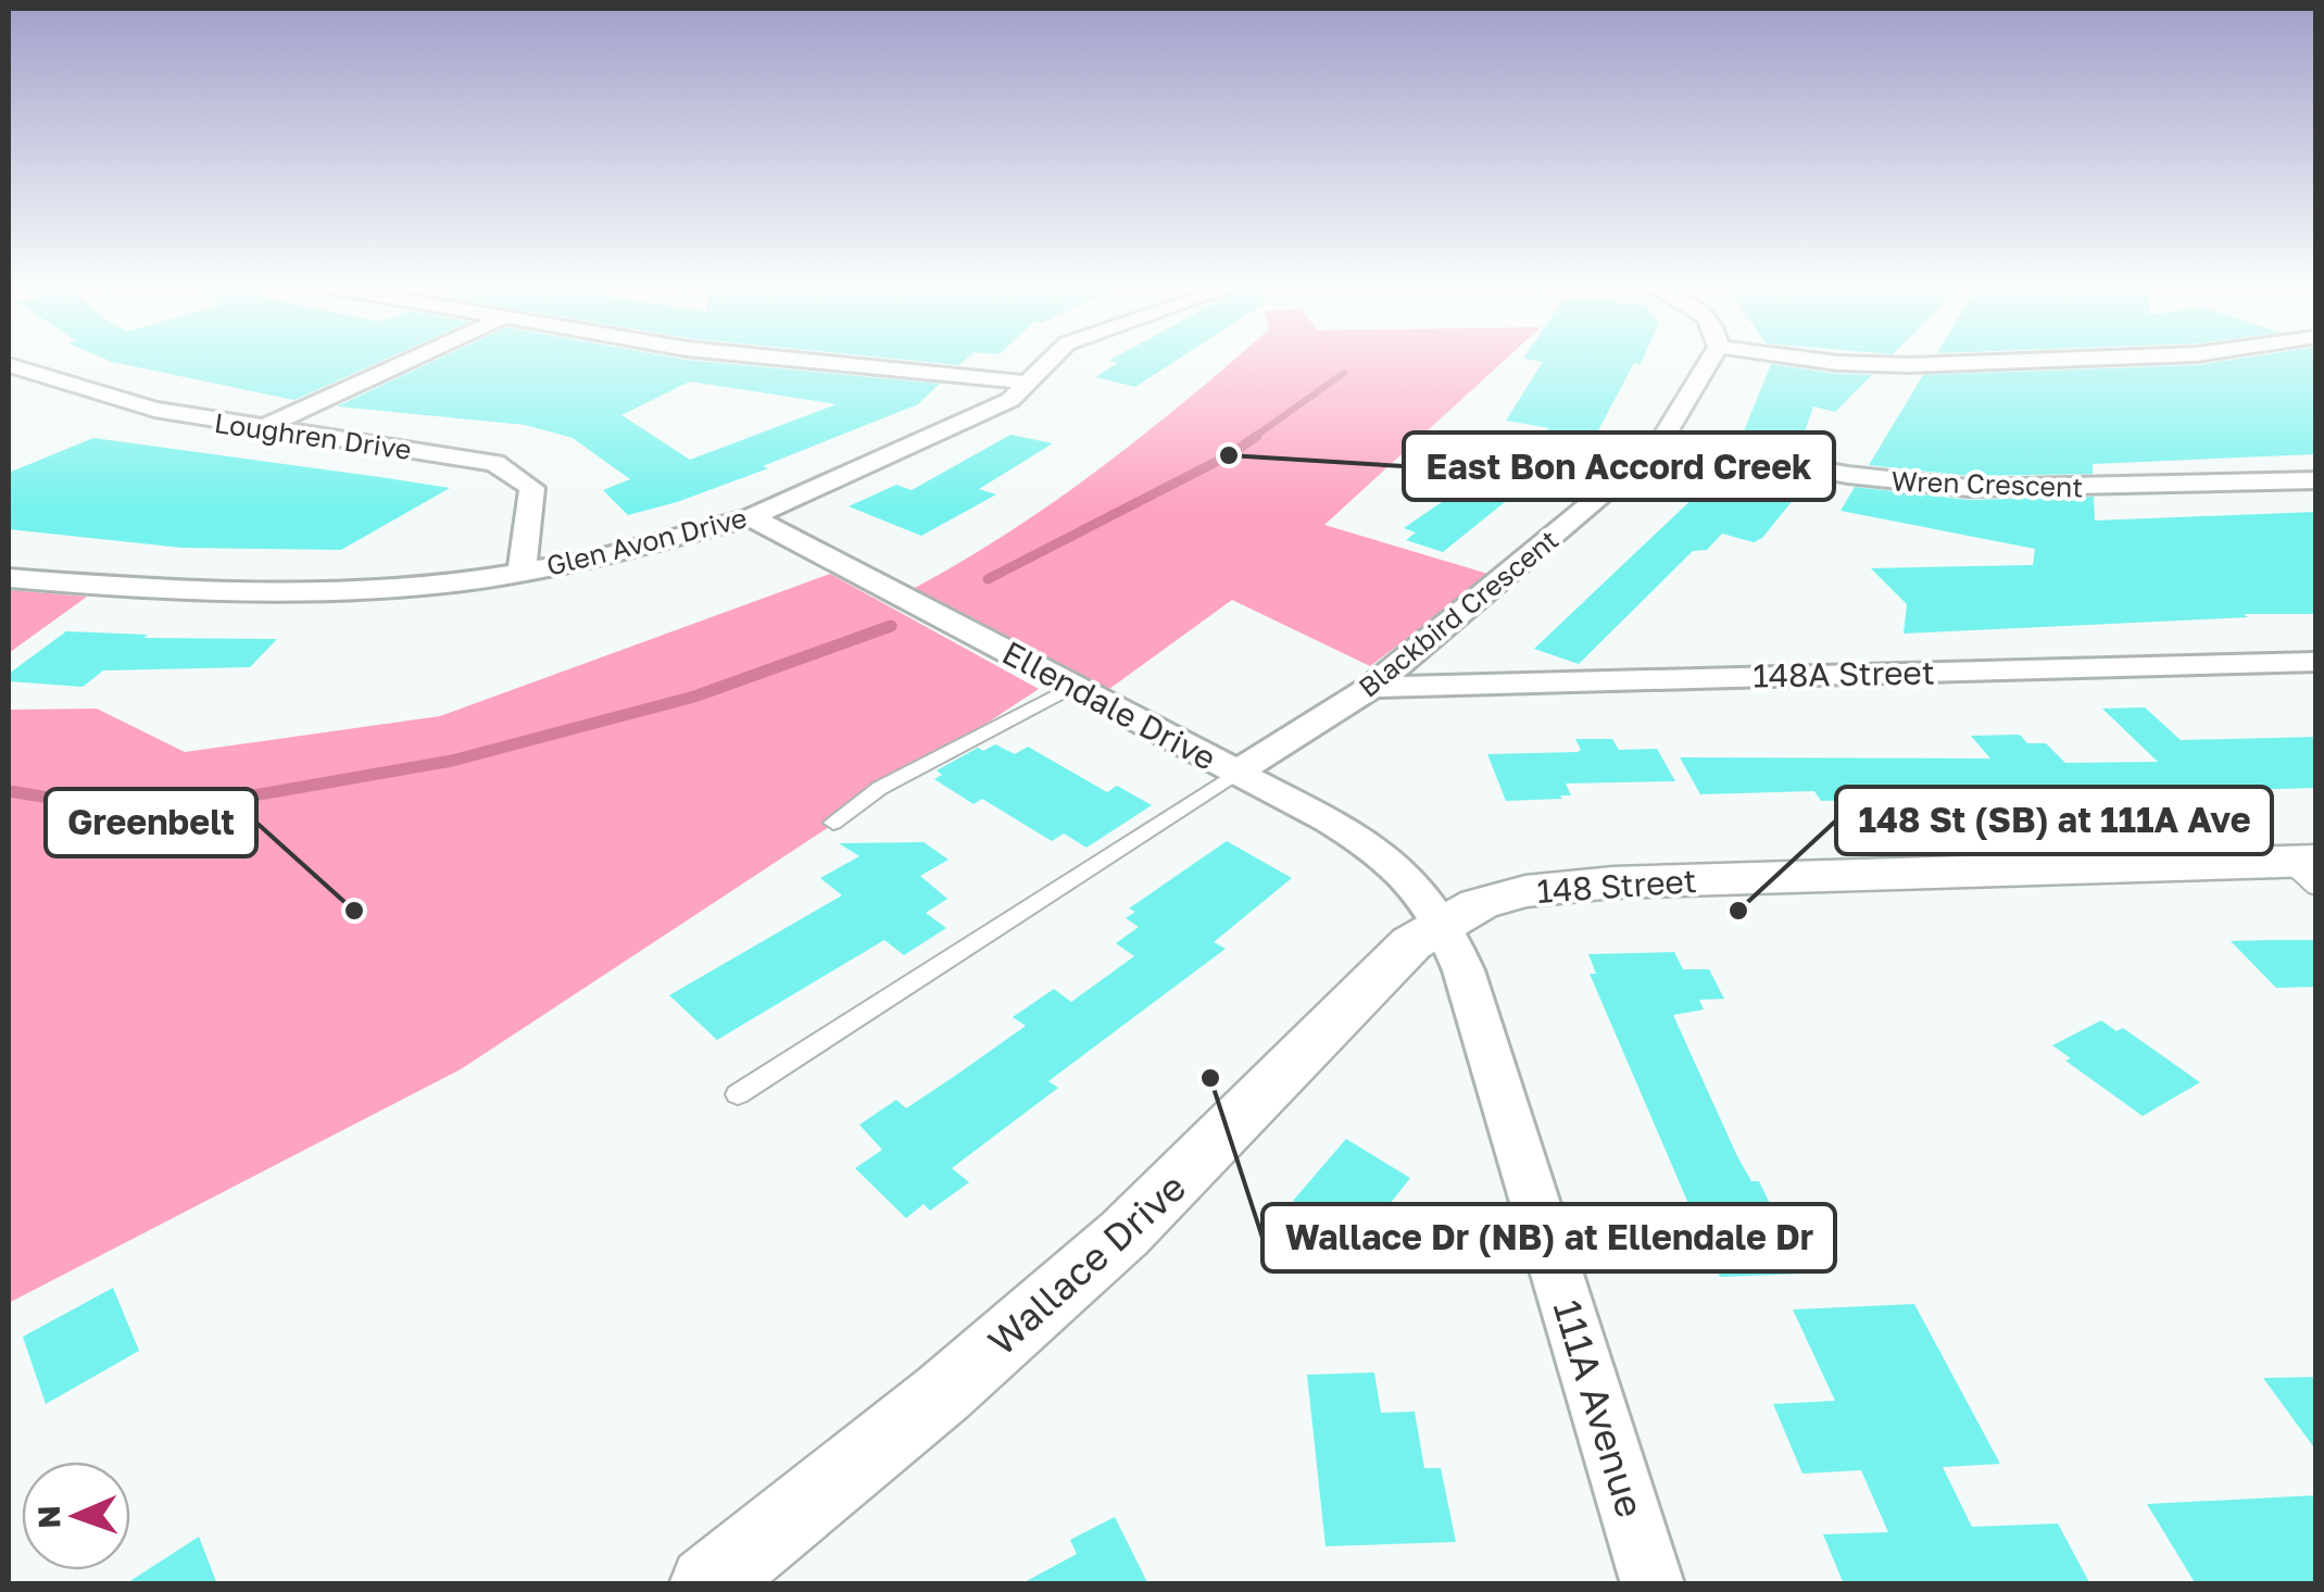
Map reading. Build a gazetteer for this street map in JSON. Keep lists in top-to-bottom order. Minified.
{"streets":{"street":["Loughren Drive","Wren Crescent","Glen Avon Drive","Blackbird Crescent","148A Street","Ellendale Drive","148 Street","Wallace Drive","111A Avenue"]},"crossings":[["Loughren Drive","Glen Avon Drive"],["Wren Crescent","Blackbird Crescent"],["Glen Avon Drive","Ellendale Drive"],["Blackbird Crescent","148A Street"],["Blackbird Crescent","Ellendale Drive"],["Ellendale Drive","148 Street"],["Ellendale Drive","Wallace Drive"],["Ellendale Drive","111A Avenue"],["148 Street","Wallace Drive"],["148 Street","111A Avenue"],["Wallace Drive","111A Avenue"]],"places":["East Bon Accord Creek","Greenbelt","148 St (SB) at 111A Ave","Wallace Dr (NB) at Ellendale Dr"],"north":"left"}
